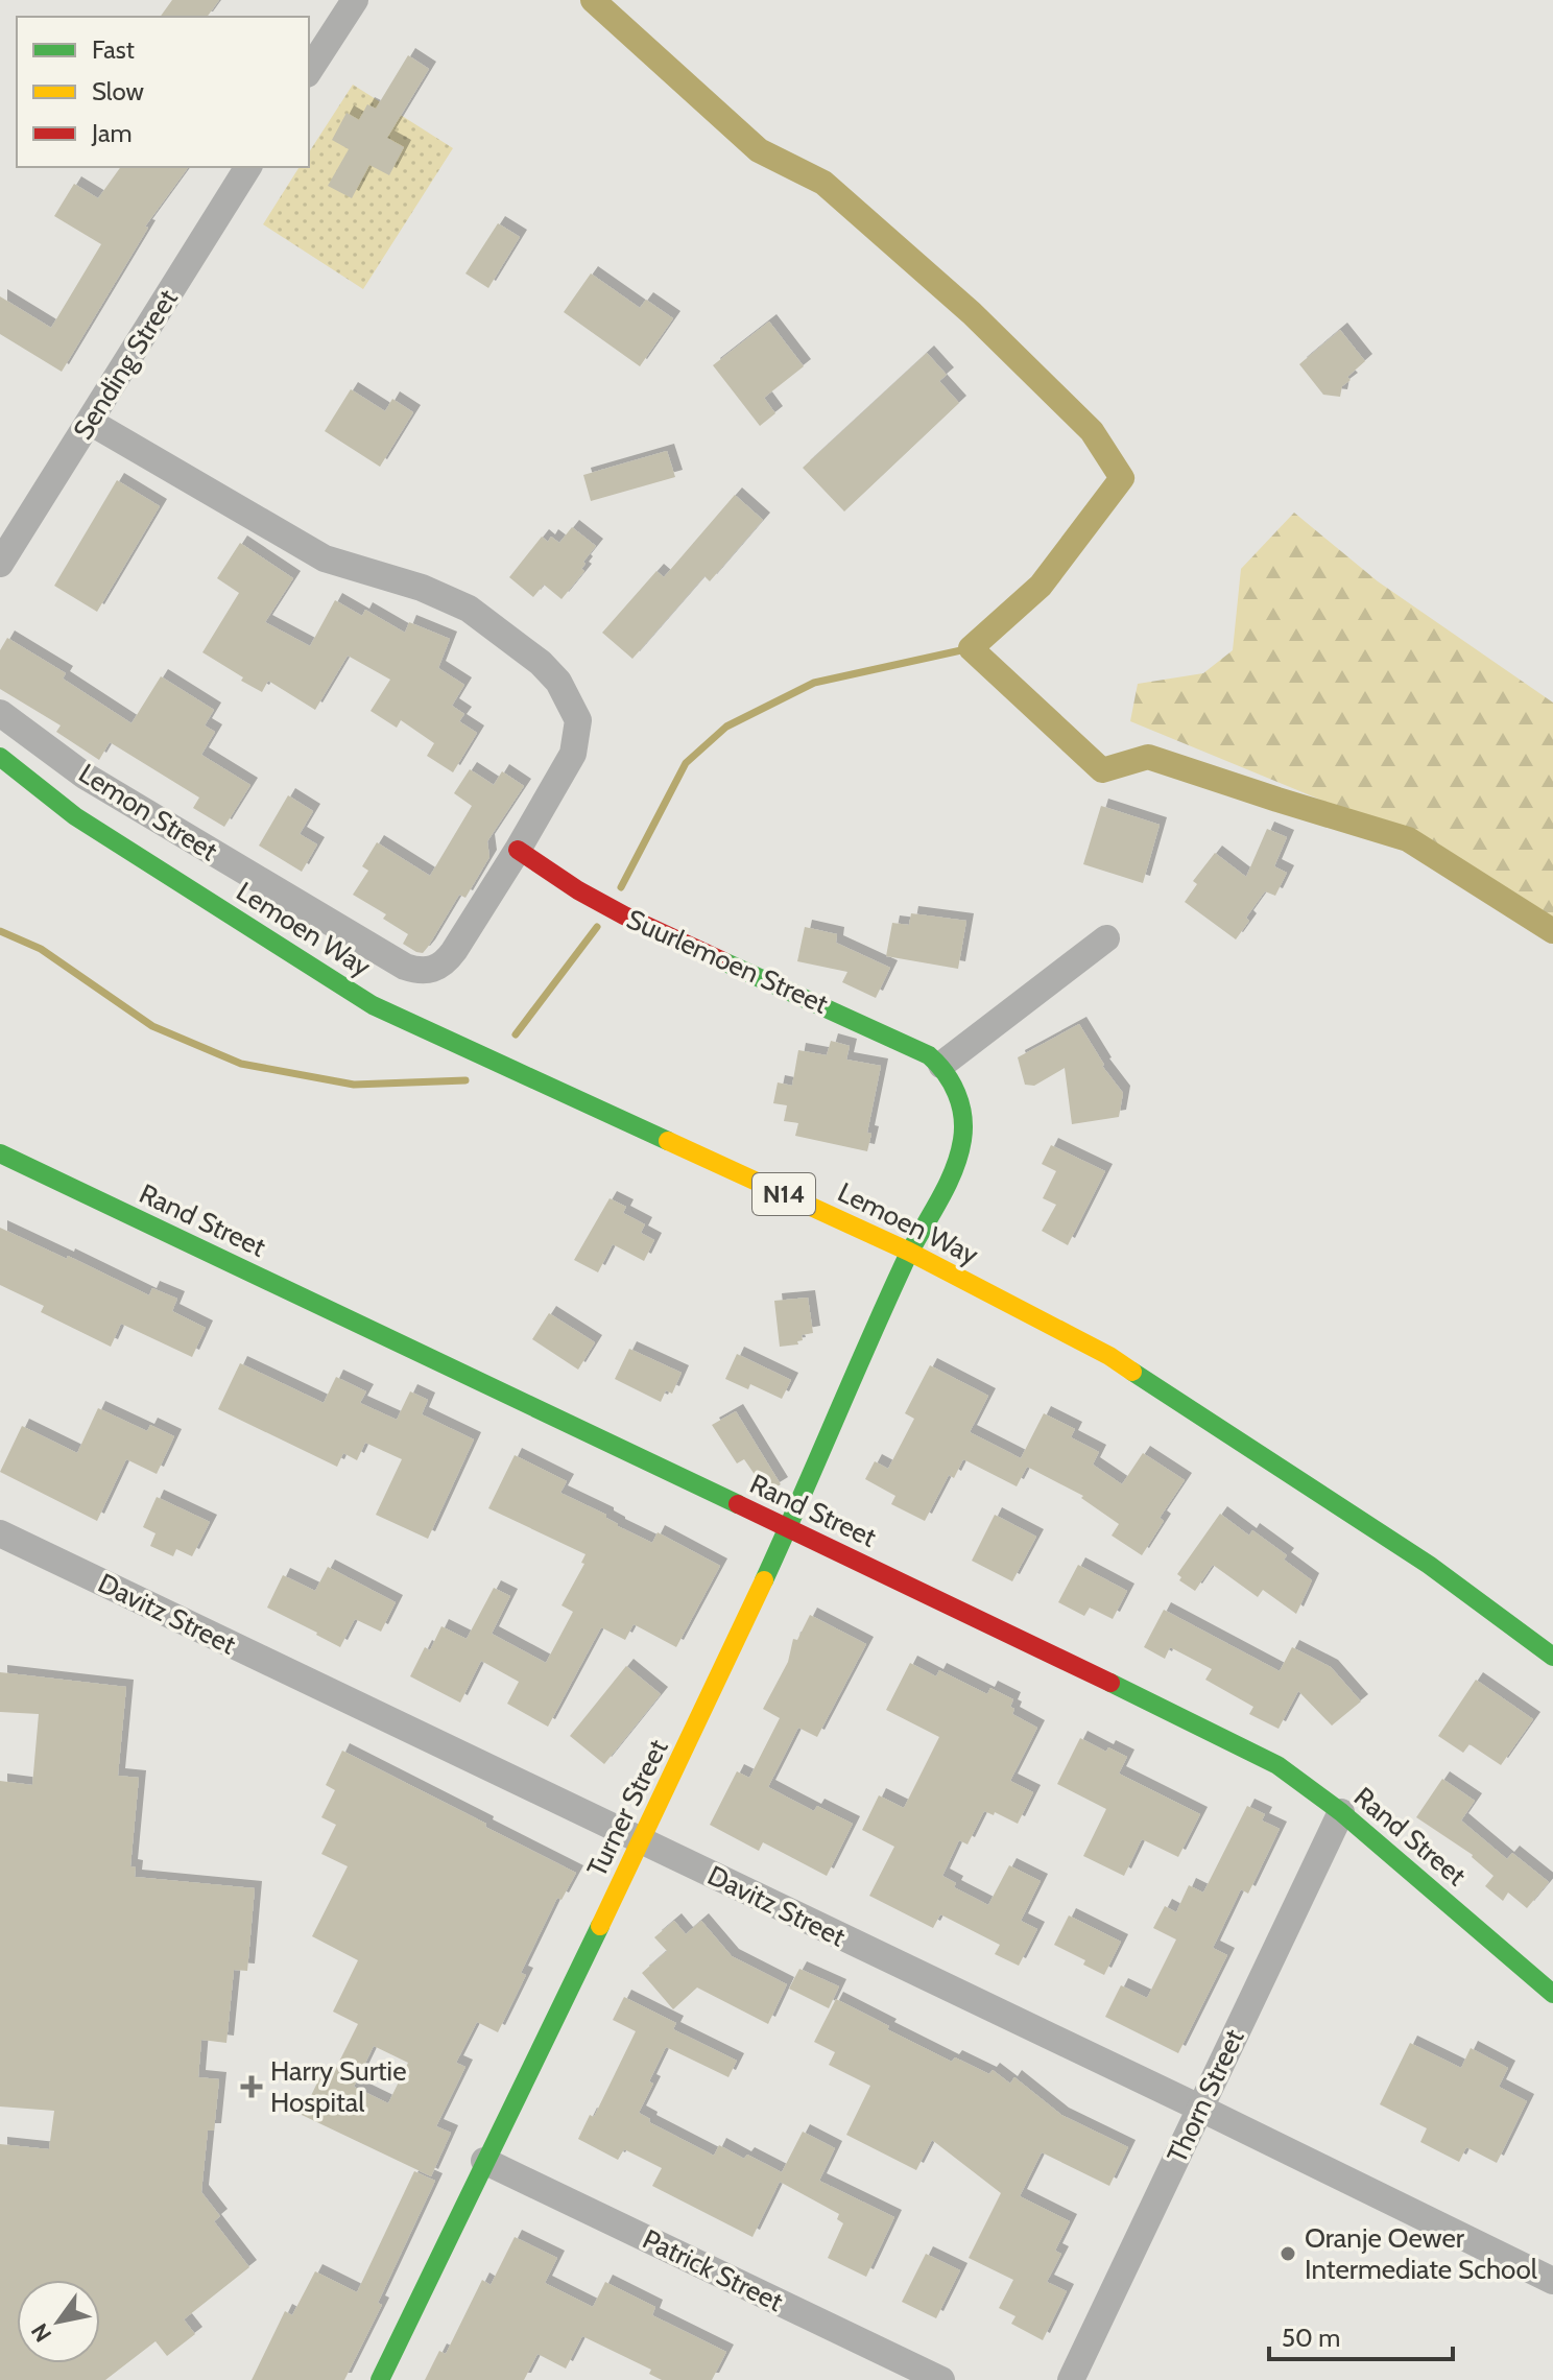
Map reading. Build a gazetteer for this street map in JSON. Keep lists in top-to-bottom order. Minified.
{"streets":{"main road":["Lemoen Way","Suurlemoen Street","N14","Rand Street","Turner Street"],"street":["Sending Street","Lemon Street","Davitz Street","Thorn Street","Patrick Street"]},"crossings":[["Lemon Street","Suurlemoen Street"],["Lemoen Way","Turner Street"],["Rand Street","Turner Street"],["Rand Street","Thorn Street"],["Davitz Street","Turner Street"],["Davitz Street","Thorn Street"],["Turner Street","Patrick Street"]],"places":{"health":["Harry Surtie Hospital"],"other":["Oranje Oewer Intermediate School"]},"legend":["Fast","Slow","Jam"],"scale_bar":"50 m","north":"bottom left"}
